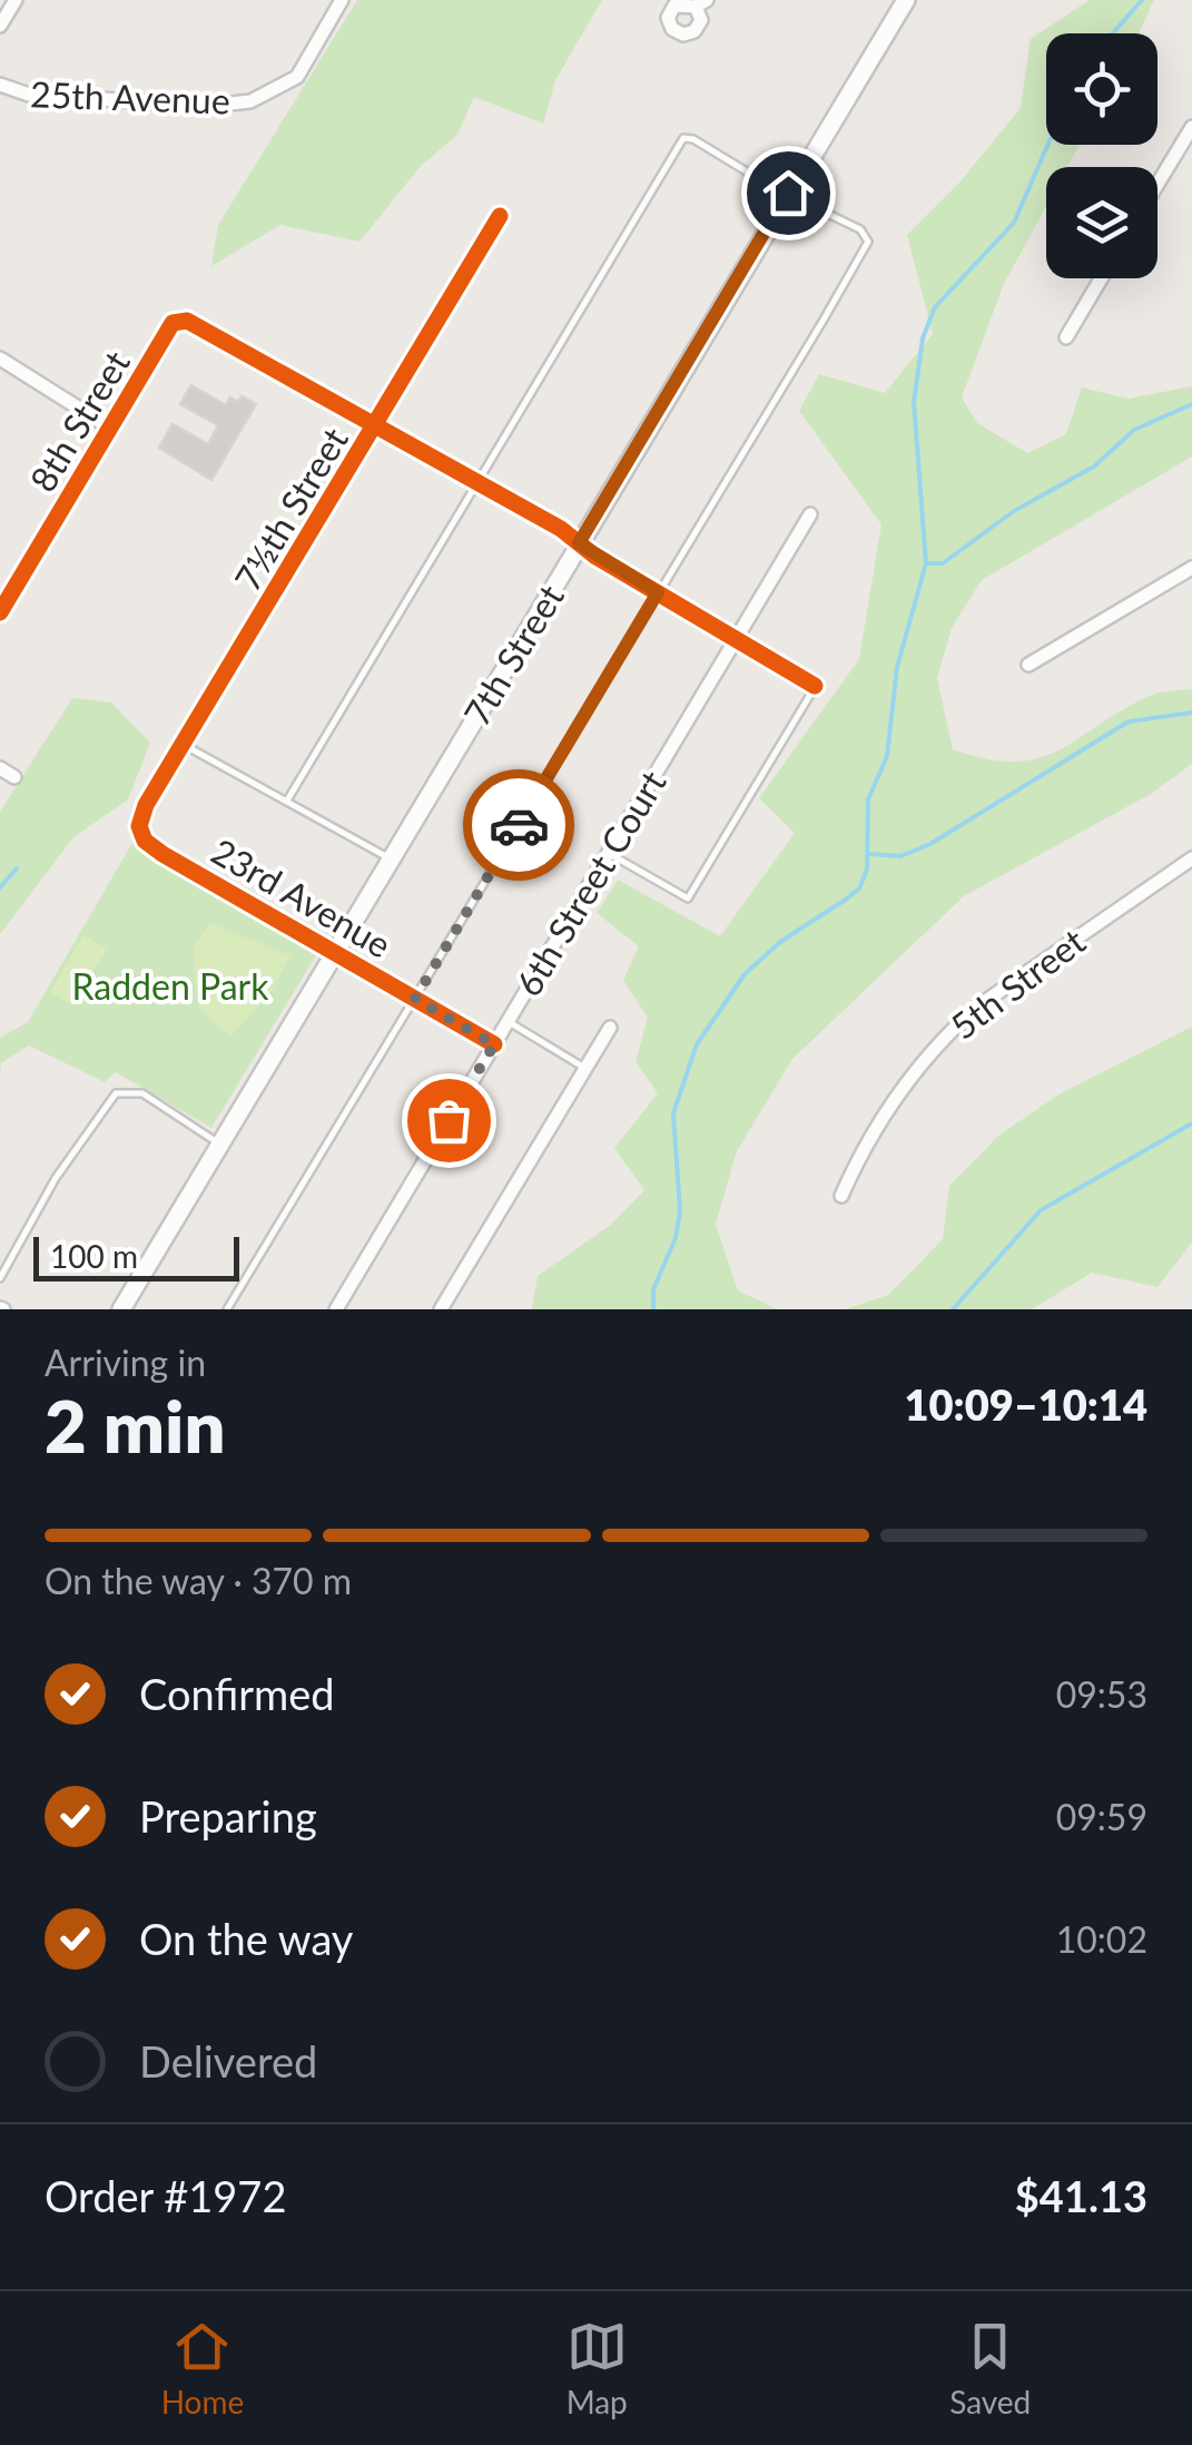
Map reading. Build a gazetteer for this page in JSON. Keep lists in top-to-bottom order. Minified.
{"streets":{"main road":["7th Street"],"street":["25th Avenue","8th Street","7½th Street","6th Street Court","23rd Avenue","5th Street"]},"crossings":[["8th Street","7½th Street"],["7½th Street","23rd Avenue"],["7th Street","23rd Avenue"],["6th Street Court","23rd Avenue"]],"parks":["Radden Park"],"scale_bar":"100 m","page":{"scale":"100 m","heading":["2 min","Arriving in","10:09–10:14"],"panel":["Order #1972","$41.13"],"bar":"On the way · 370 m","list":[["Confirmed","09:53"],["Preparing","09:59"],["On the way","10:02"],"Delivered"],"tabs":["Home","Map","Saved"]}}
